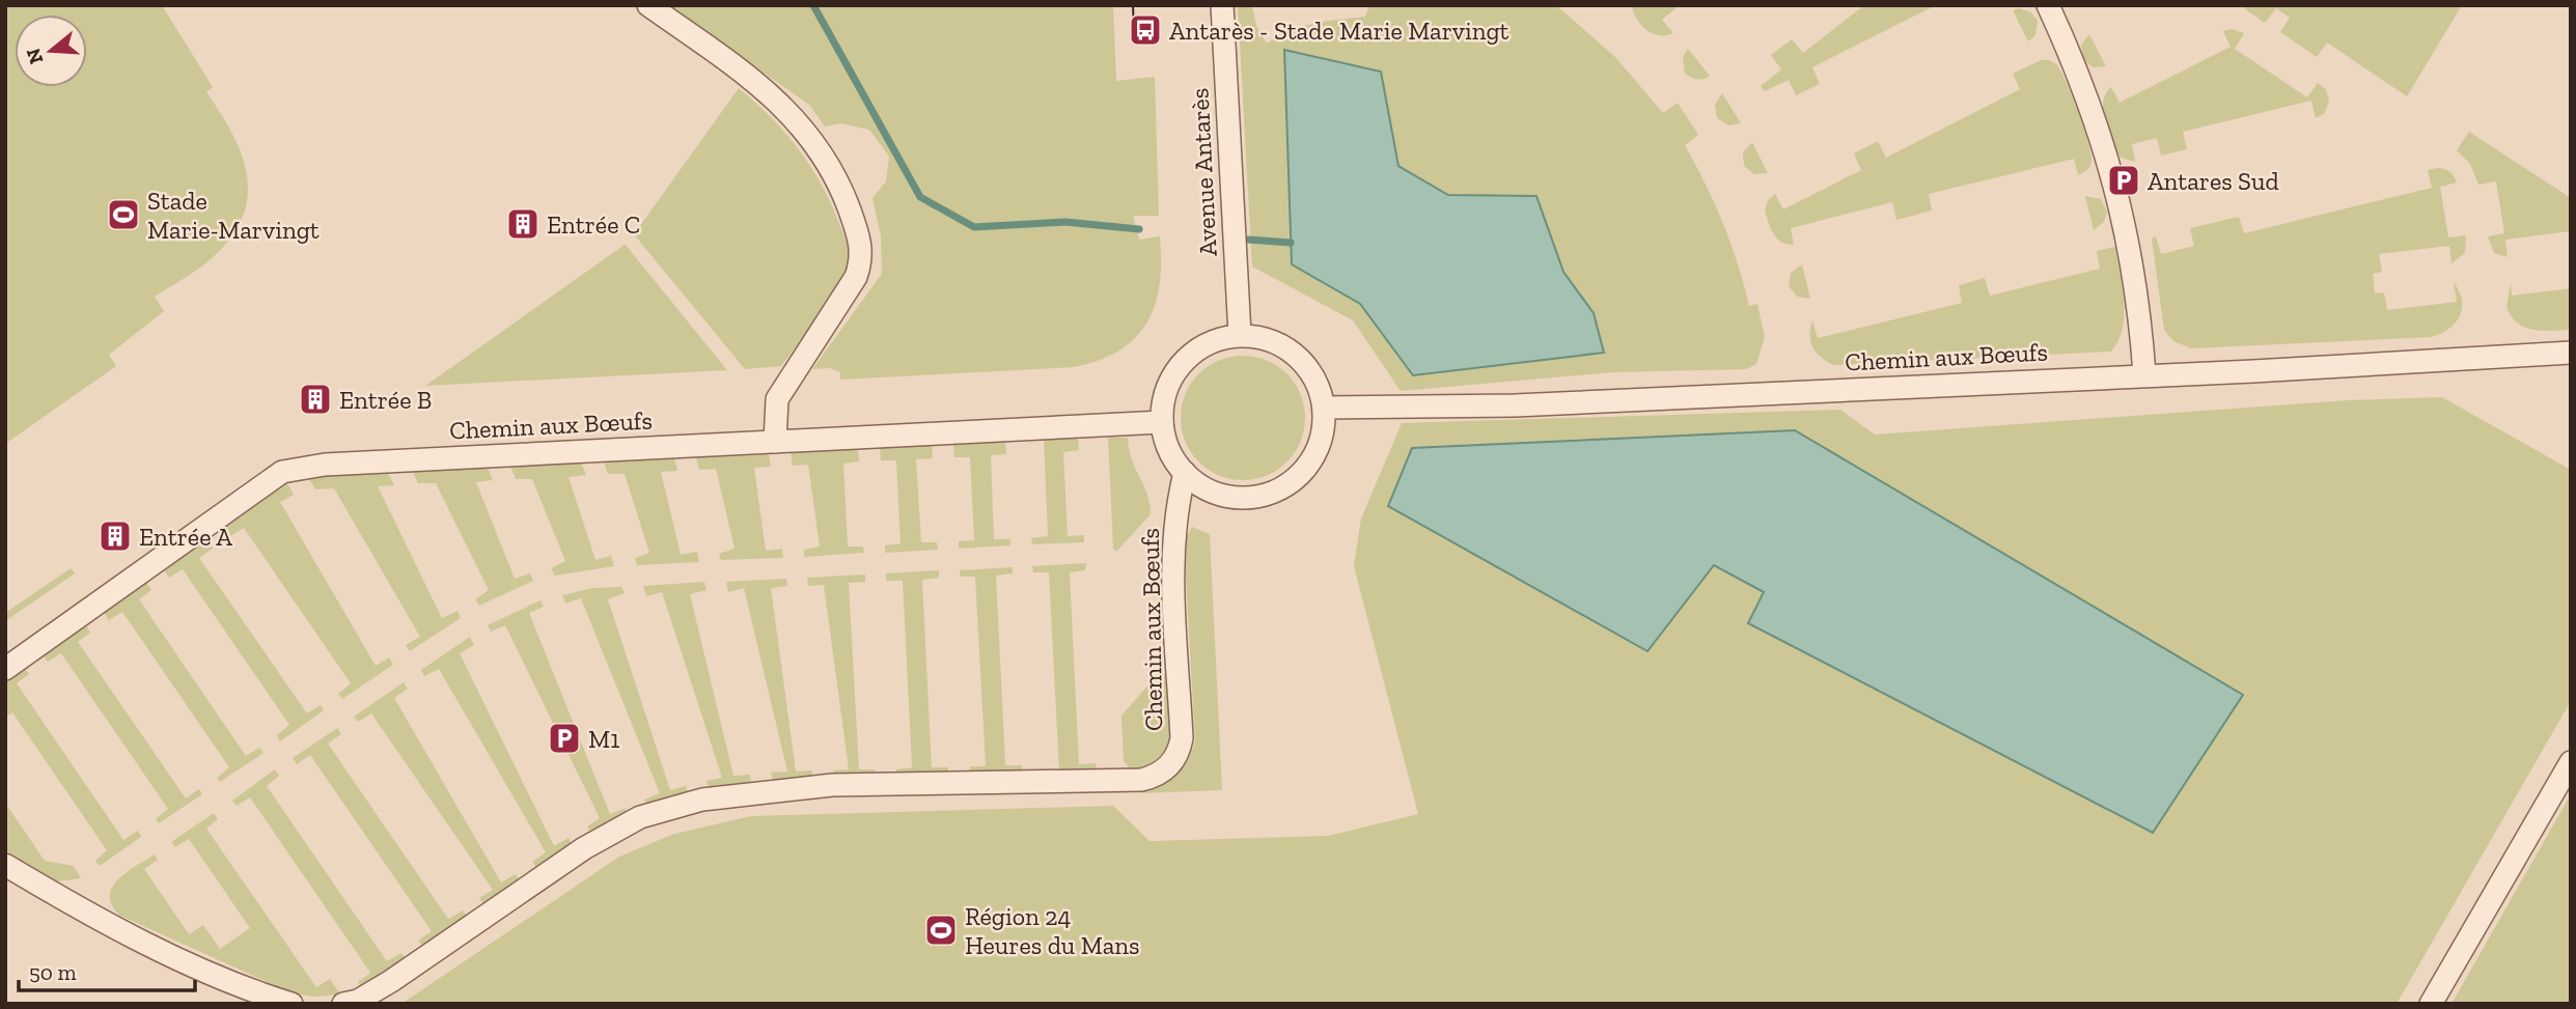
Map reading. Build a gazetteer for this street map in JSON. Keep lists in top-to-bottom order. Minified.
{"streets":{"street":["Avenue Antarès","Chemin aux Bœufs"]},"crossings":[["Avenue Antarès","Chemin aux Bœufs"]],"places":{"bus stop":["Antarès - Stade Marie Marvingt"],"parking":["Antares Sud","M1"],"sports":["Stade Marie-Marvingt","Région 24 Heures du Mans"],"building":["Entrée C","Entrée B","Entrée A"]},"scale_bar":"50 m","north":"left"}
